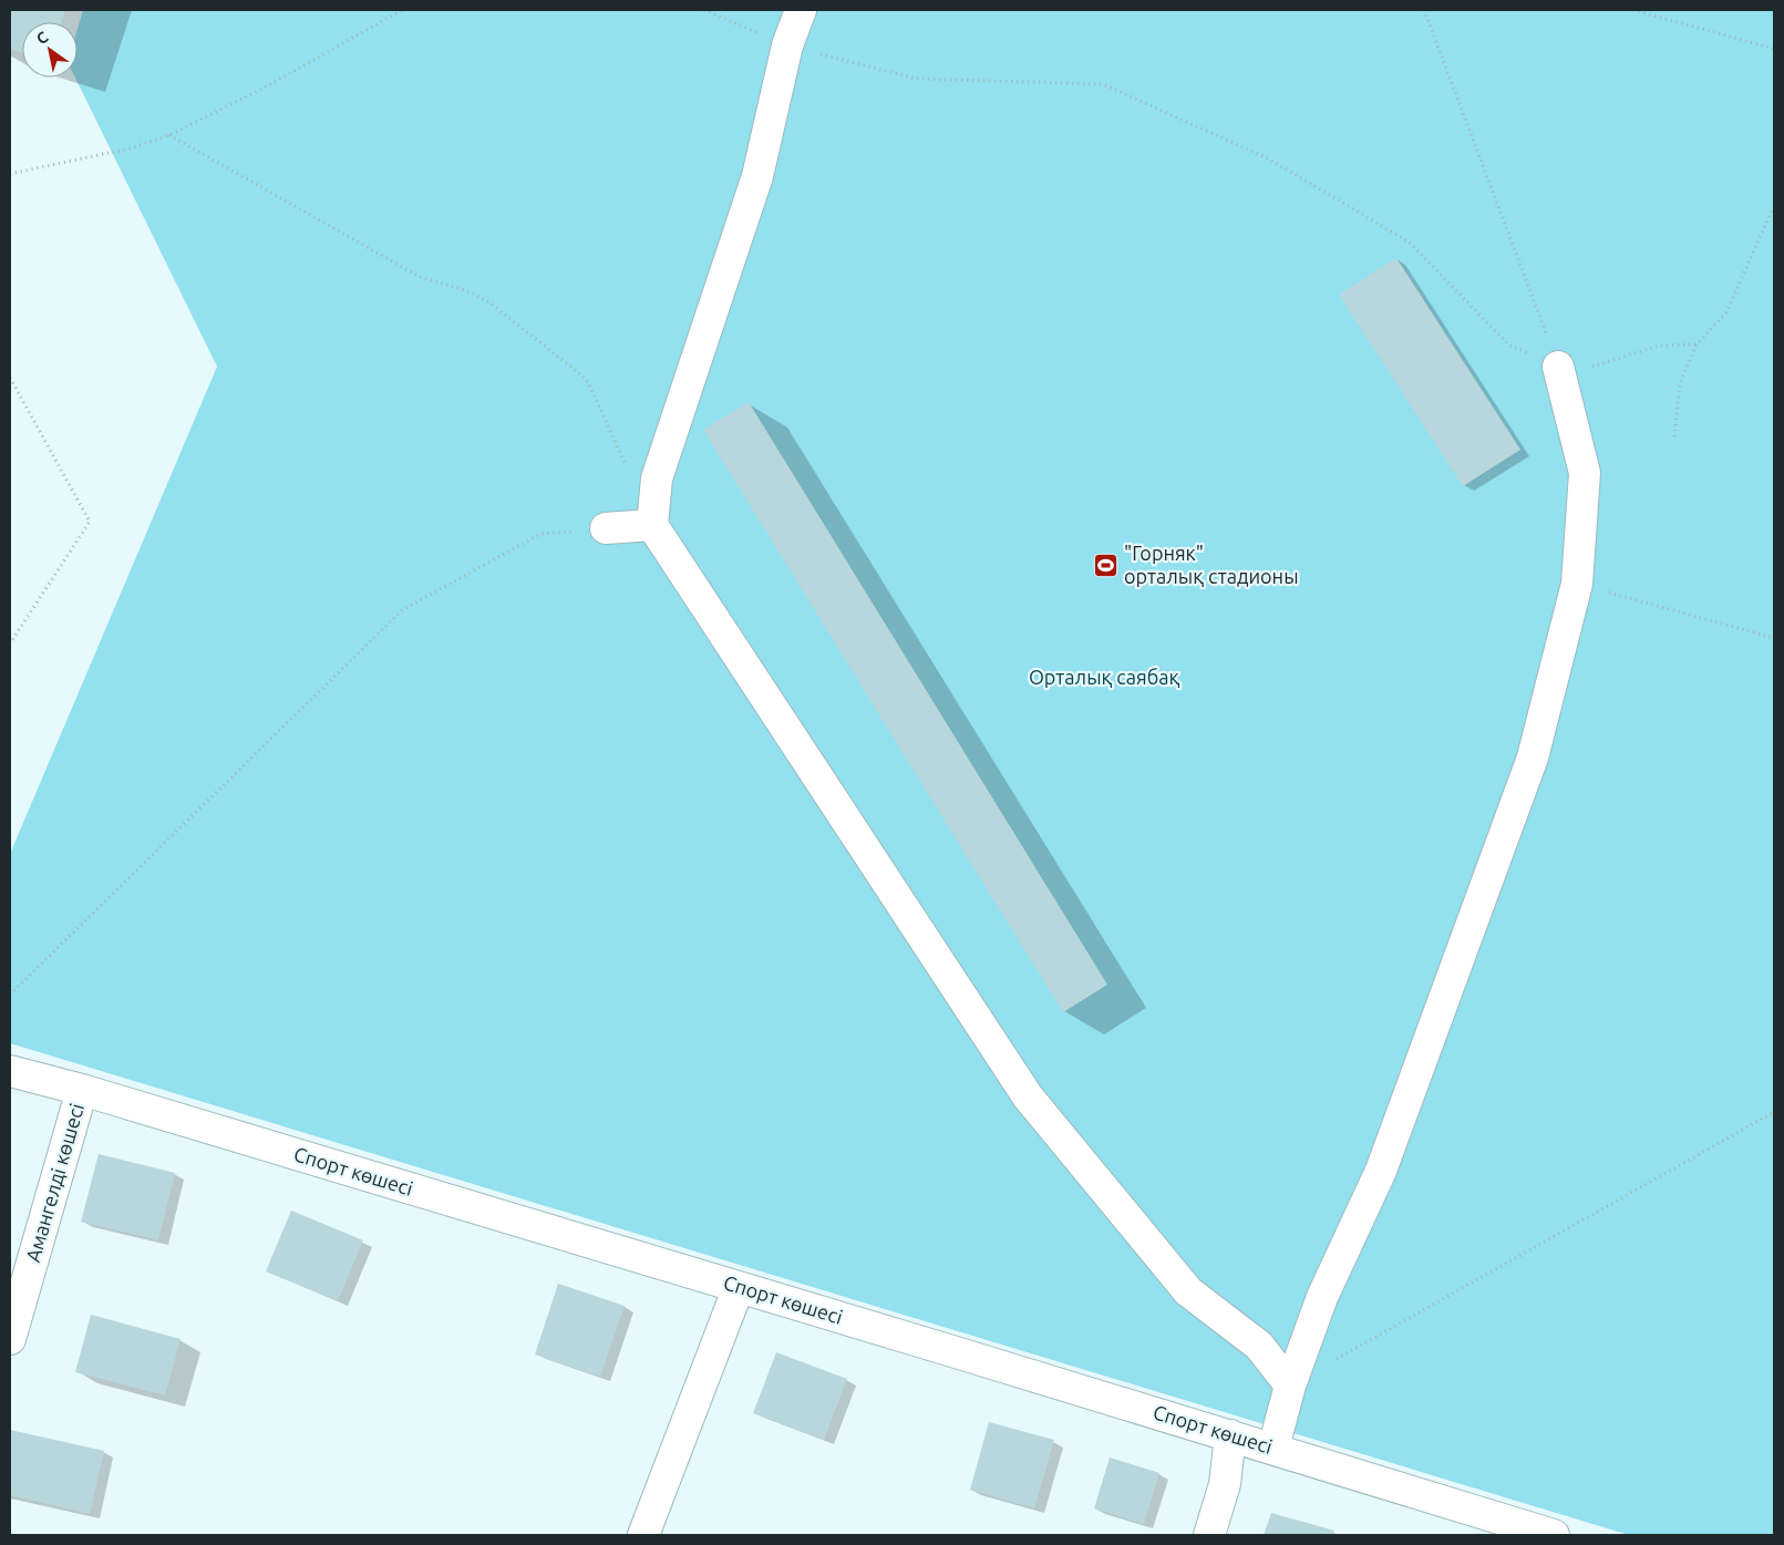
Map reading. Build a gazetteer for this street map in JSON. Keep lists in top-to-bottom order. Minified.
{"streets":{"street":["Спорт көшесі","Амангелді көшесі"]},"crossings":[["Спорт көшесі","Амангелді көшесі"]],"parks":["Орталық саябақ"],"places":{"sports":["\"Горняк\" орталық стадионы"]},"north":"top left"}
